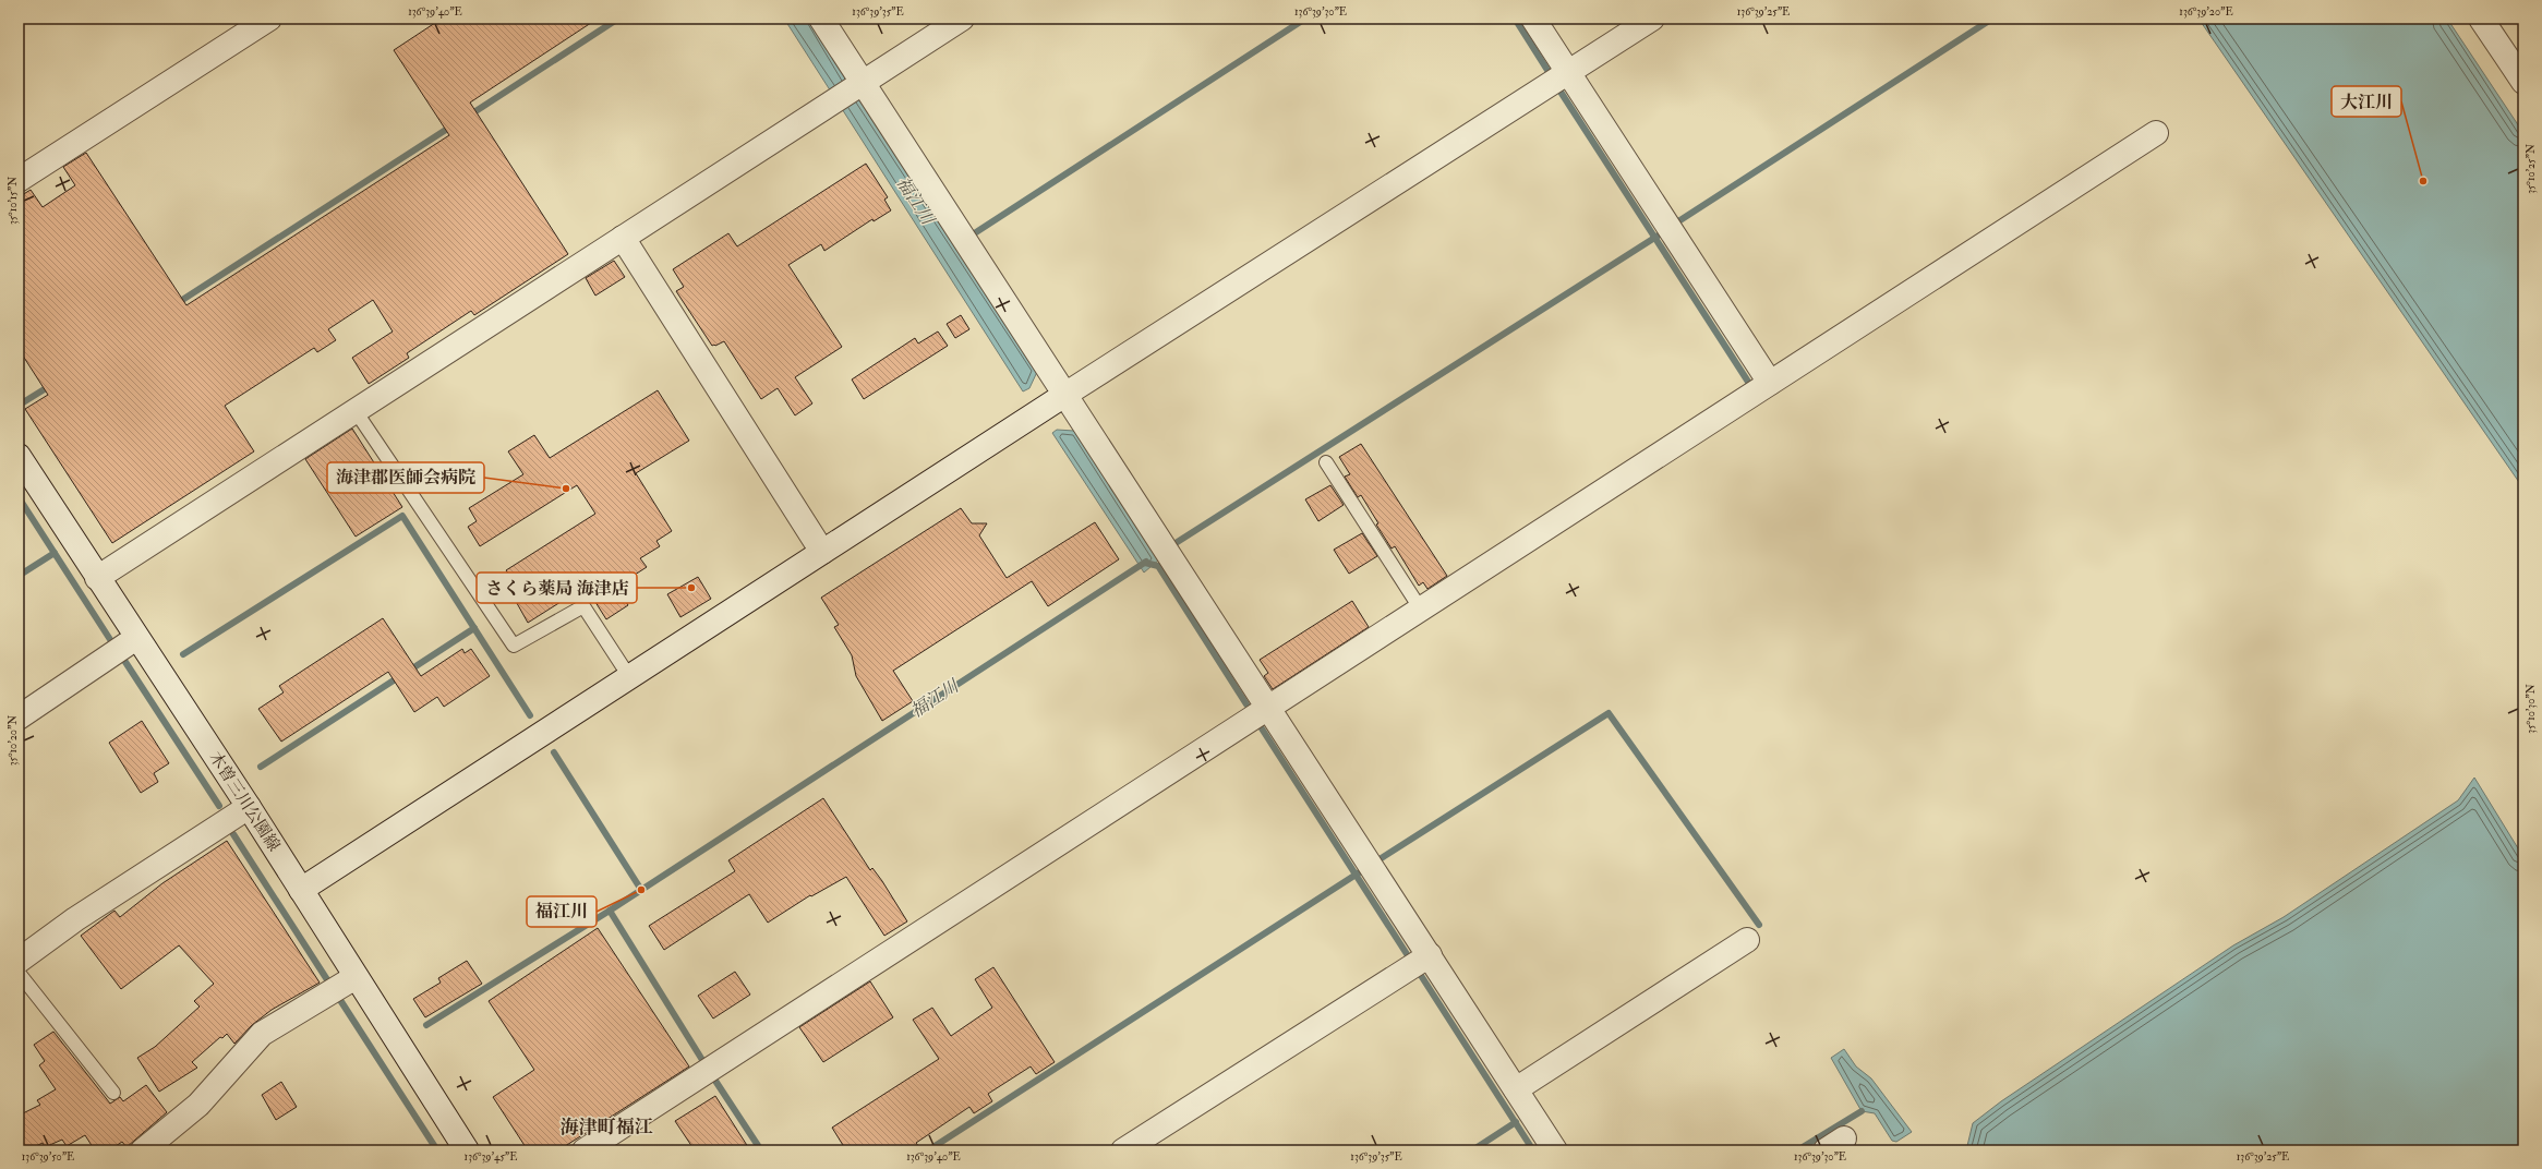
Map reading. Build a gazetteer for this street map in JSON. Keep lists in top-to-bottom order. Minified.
{"streets":{"street":["木曽三川公園線"]},"districts":["海津町福江"],"water":["福江川"],"places":["大江川","海津郡医師会病院","さくら薬局 海津店","福江川"],"coordinates":["136°39'40\"E","136°39'35\"E","136°39'30\"E","136°39'25\"E","136°39'20\"E","35°10'25\"N","35°10'15\"N","35°10'30\"N","35°10'20\"N","136°39'50\"E","136°39'45\"E"]}
